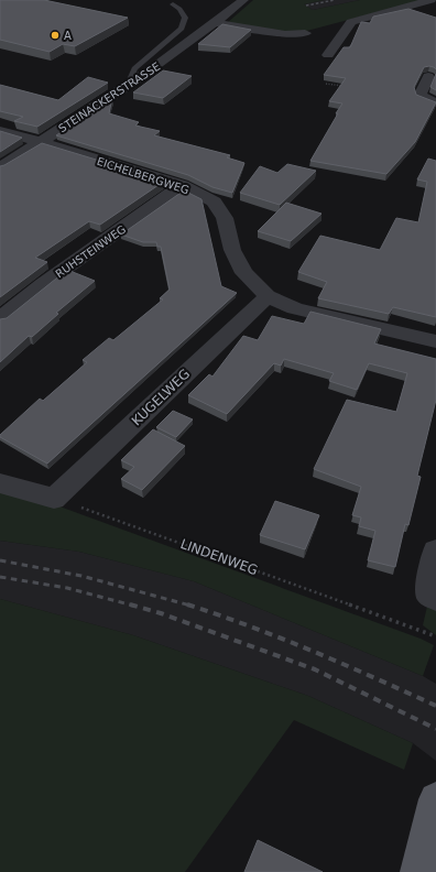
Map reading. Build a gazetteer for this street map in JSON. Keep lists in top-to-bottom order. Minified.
{"streets":{"street":["STEINACKERSTRASSE","EICHELBERGWEG","RUHSTEINWEG","KUGELWEG"],"path":["LINDENWEG"]},"crossings":[["STEINACKERSTRASSE","EICHELBERGWEG"],["EICHELBERGWEG","RUHSTEINWEG"],["EICHELBERGWEG","KUGELWEG"],["KUGELWEG","LINDENWEG"]],"places":["A"]}
